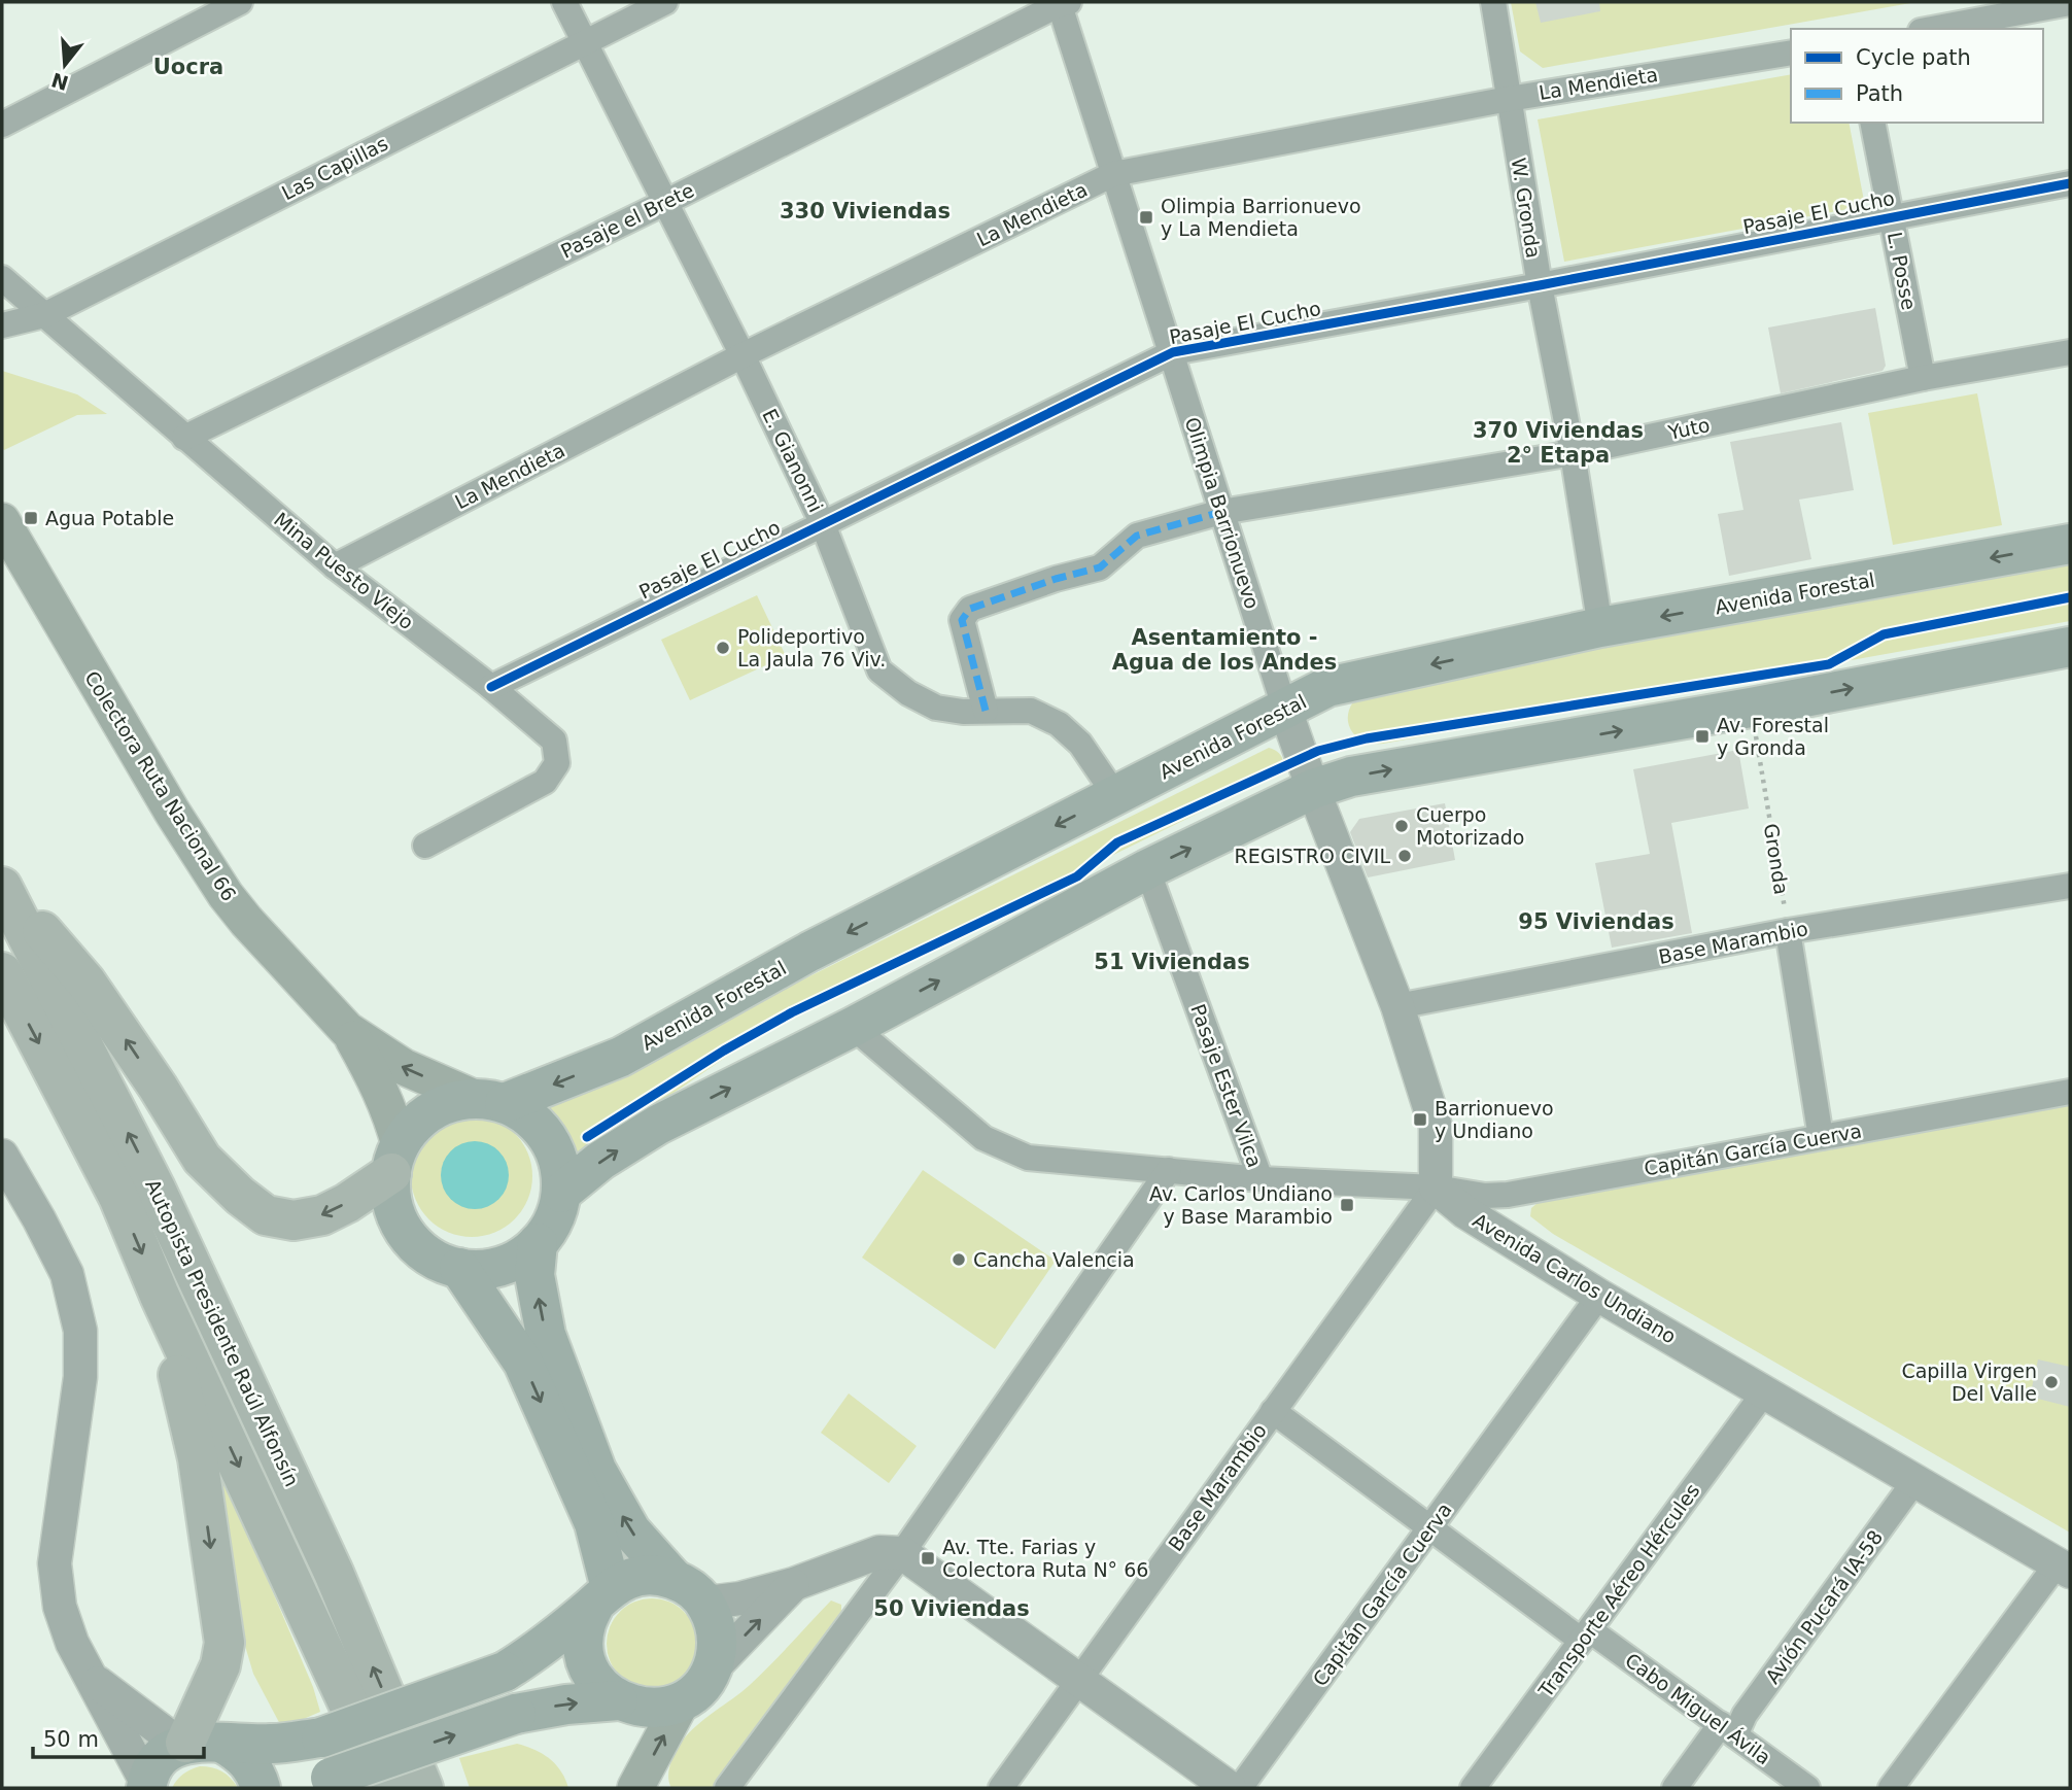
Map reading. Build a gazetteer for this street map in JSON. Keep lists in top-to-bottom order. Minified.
{"streets":{"highway":["Autopista Presidente Raúl Alfonsín"],"main road":["Avenida Forestal","Colectora Ruta Nacional 66"],"street":["La Mendieta","Las Capillas","W. Gronda","Pasaje El Cucho","Pasaje el Brete","L. Posse","Yuto","E. Gianonni","Olimpia Barrionuevo","Mina Puesto Viejo","Base Marambio","Pasaje Ester Vilca","Capitán García Cuerva","Avenida Carlos Undiano","Transporte Aéreo Hércules","Avión Pucará IA-58","Cabo Miguel Ávila"],"path":["Gronda"]},"crossings":[["La Mendieta","W. Gronda"],["La Mendieta","E. Gianonni"],["La Mendieta","Olimpia Barrionuevo"],["La Mendieta","Mina Puesto Viejo"],["Las Capillas","E. Gianonni"],["Las Capillas","Mina Puesto Viejo"],["W. Gronda","Pasaje El Cucho"],["W. Gronda","Yuto"],["W. Gronda","Avenida Forestal"],["Pasaje El Cucho","L. Posse"],["Pasaje El Cucho","E. Gianonni"],["Pasaje El Cucho","Olimpia Barrionuevo"],["Pasaje El Cucho","Mina Puesto Viejo"],["Pasaje el Brete","E. Gianonni"],["Pasaje el Brete","Olimpia Barrionuevo"],["Pasaje el Brete","Mina Puesto Viejo"],["L. Posse","Yuto"],["Yuto","E. Gianonni"],["Yuto","Olimpia Barrionuevo"],["E. Gianonni","Avenida Forestal"],["Olimpia Barrionuevo","Avenida Forestal"],["Olimpia Barrionuevo","Base Marambio"],["Olimpia Barrionuevo","Capitán García Cuerva"],["Olimpia Barrionuevo","Avenida Carlos Undiano"],["Gronda","Base Marambio"],["Base Marambio","Capitán García Cuerva"],["Base Marambio","Avenida Carlos Undiano"],["Base Marambio","Cabo Miguel Ávila"],["Capitán García Cuerva","Avenida Carlos Undiano"],["Capitán García Cuerva","Cabo Miguel Ávila"],["Avenida Carlos Undiano","Transporte Aéreo Hércules"],["Avenida Carlos Undiano","Avión Pucará IA-58"],["Transporte Aéreo Hércules","Cabo Miguel Ávila"],["Avión Pucará IA-58","Cabo Miguel Ávila"]],"districts":["Uocra","330 Viviendas","370 Viviendas 2° Etapa","Asentamiento - Agua de los Andes","95 Viviendas","51 Viviendas","50 Viviendas"],"places":{"transit":["Olimpia Barrionuevo y La Mendieta","Agua Potable","Av. Forestal y Gronda","Barrionuevo y Undiano","Av. Carlos Undiano y Base Marambio","Av. Tte. Farias y Colectora Ruta N° 66"],"other":["Polideportivo La Jaula 76 Viv.","Cuerpo Motorizado","REGISTRO CIVIL","Cancha Valencia","Capilla Virgen Del Valle"]},"legend":["Cycle path","Path"],"scale_bar":"50 m","north":"bottom"}
